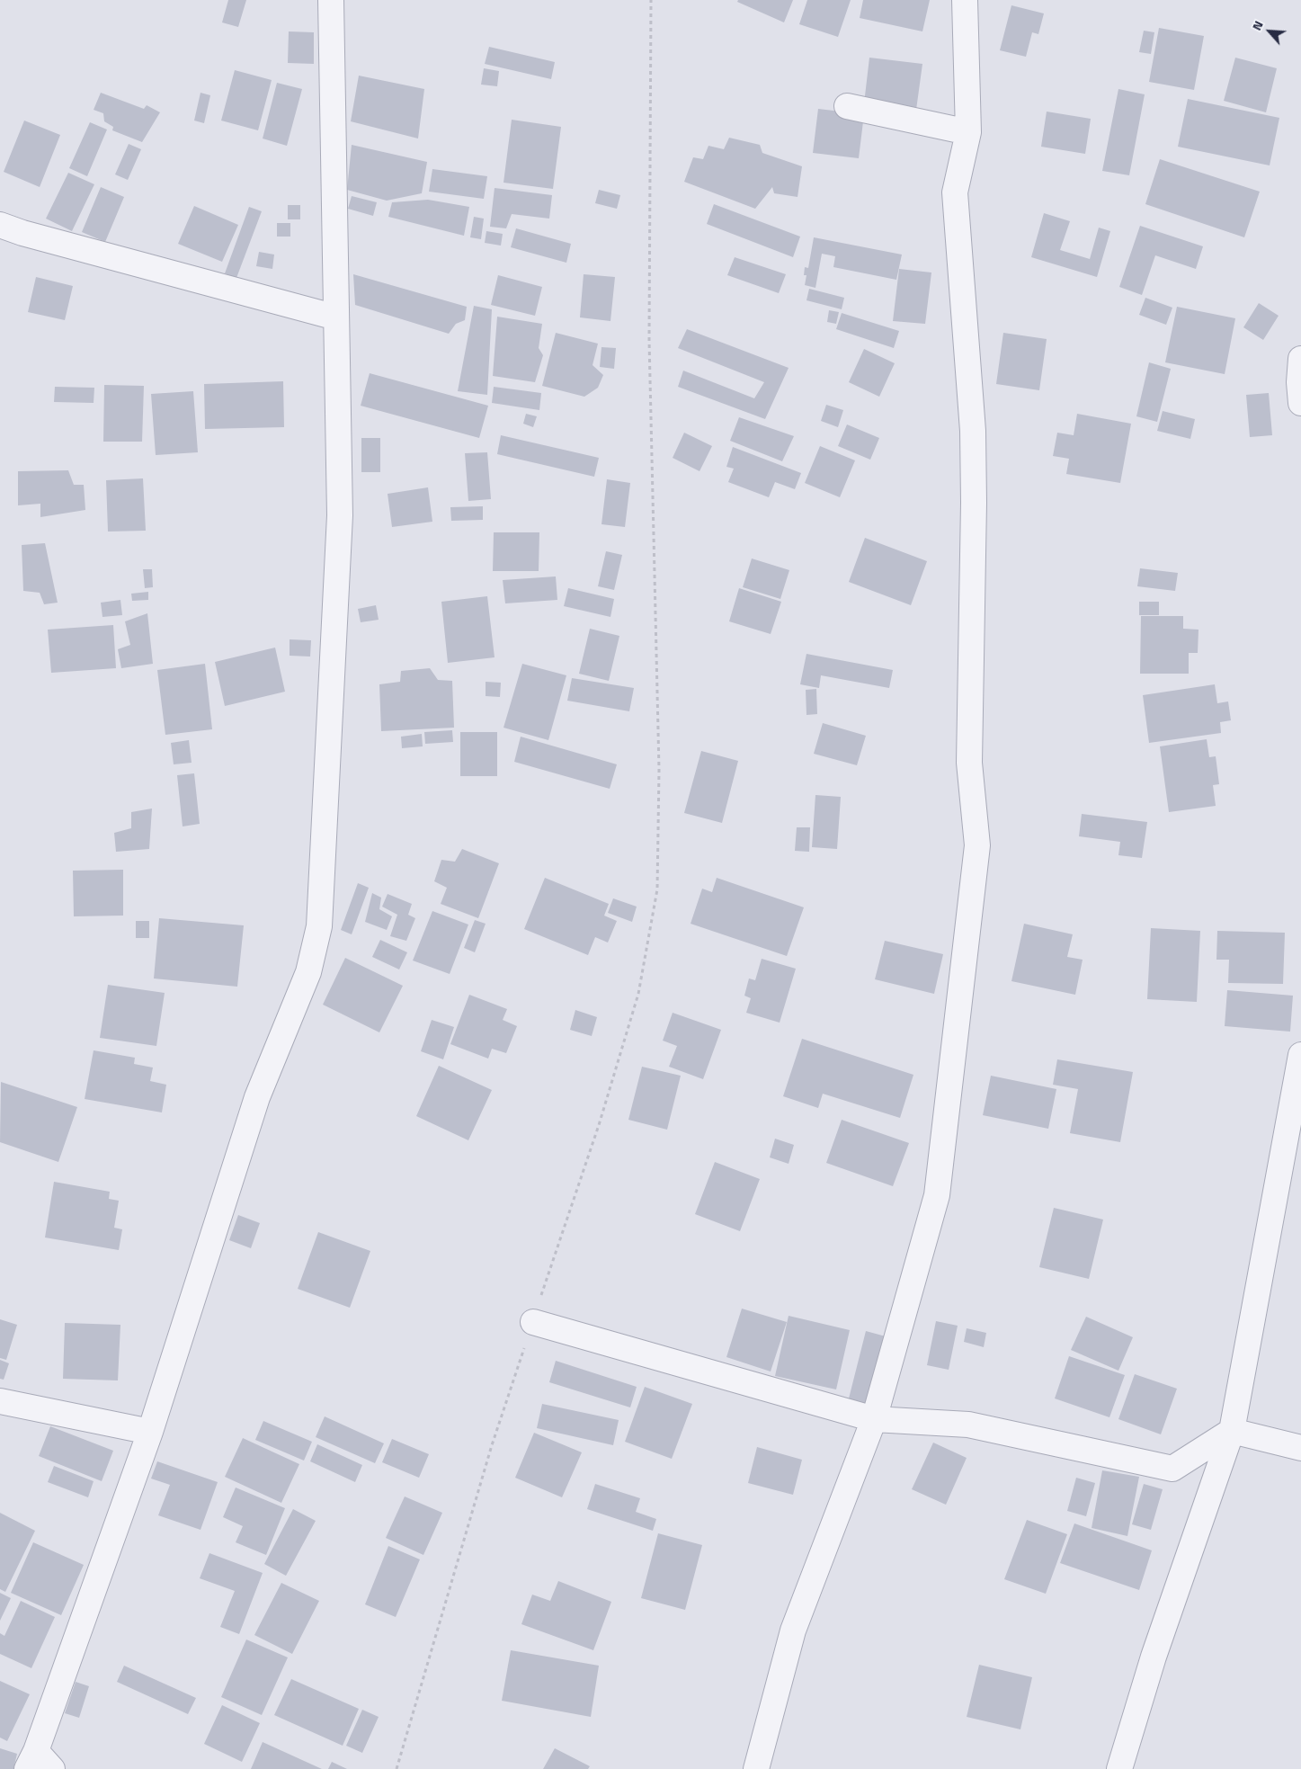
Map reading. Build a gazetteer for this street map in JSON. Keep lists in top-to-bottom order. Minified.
{"north":"top left"}
